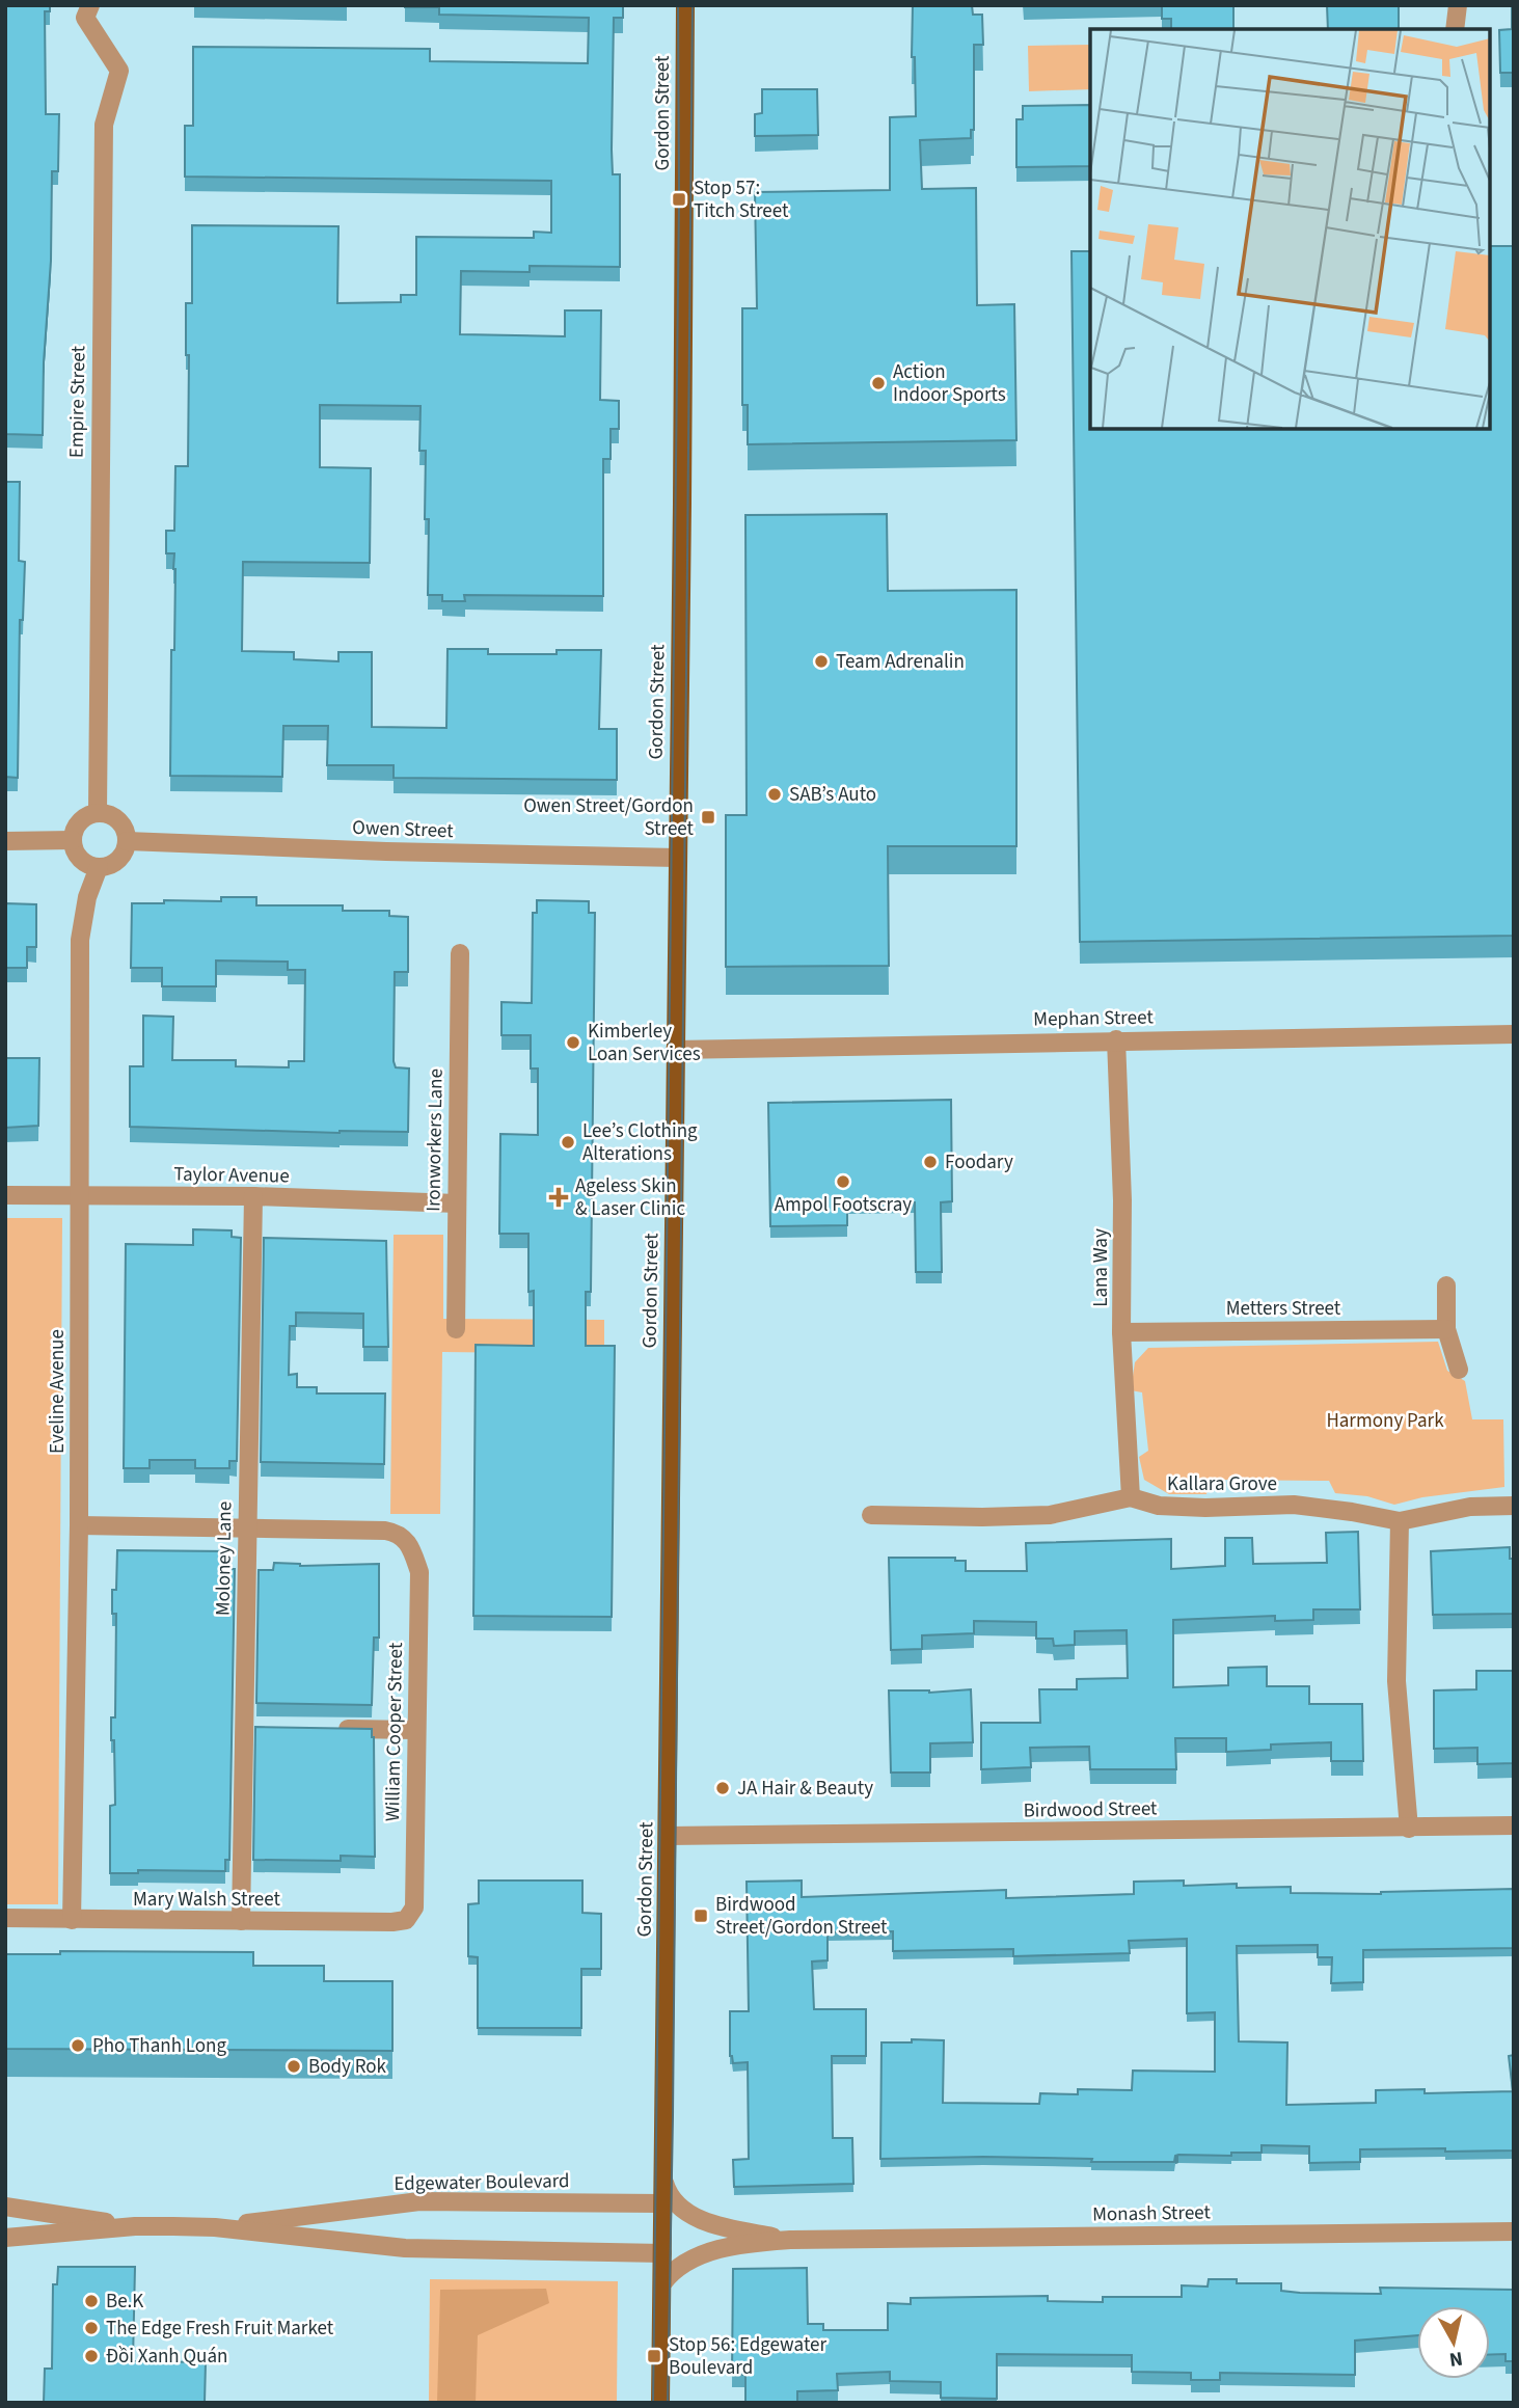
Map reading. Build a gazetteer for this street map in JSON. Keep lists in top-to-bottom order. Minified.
{"streets":{"main road":["Gordon Street"],"street":["Empire Street","Owen Street","Mephan Street","Ironworkers Lane","Taylor Avenue","Lana Way","Metters Street","Eveline Avenue","Kallara Grove","Moloney Lane","William Cooper Street","Birdwood Street","Mary Walsh Street","Edgewater Boulevard","Monash Street"]},"crossings":[["Gordon Street","Owen Street"],["Gordon Street","Mephan Street"],["Gordon Street","Birdwood Street"],["Gordon Street","Edgewater Boulevard"],["Gordon Street","Monash Street"],["Empire Street","Owen Street"],["Empire Street","Eveline Avenue"],["Owen Street","Eveline Avenue"],["Mephan Street","Lana Way"],["Ironworkers Lane","Taylor Avenue"],["Taylor Avenue","Eveline Avenue"],["Taylor Avenue","Moloney Lane"],["Lana Way","Metters Street"],["Lana Way","Kallara Grove"],["Eveline Avenue","Mary Walsh Street"],["Moloney Lane","William Cooper Street"],["Moloney Lane","Mary Walsh Street"],["William Cooper Street","Mary Walsh Street"]],"parks":["Harmony Park"],"places":{"transit":["Stop 57: Titch Street","Owen Street/Gordon Street","Birdwood Street/Gordon Street","Stop 56: Edgewater Boulevard"],"other":["Action Indoor Sports","Team Adrenalin","SAB’s Auto","Kimberley Loan Services","Lee’s Clothing Alterations","Foodary","Ampol Footscray","JA Hair & Beauty","Pho Thanh Long","Body Rok","Be.K","The Edge Fresh Fruit Market","Đồi Xanh Quán"],"health":["Ageless Skin & Laser Clinic"]},"north":"bottom"}
